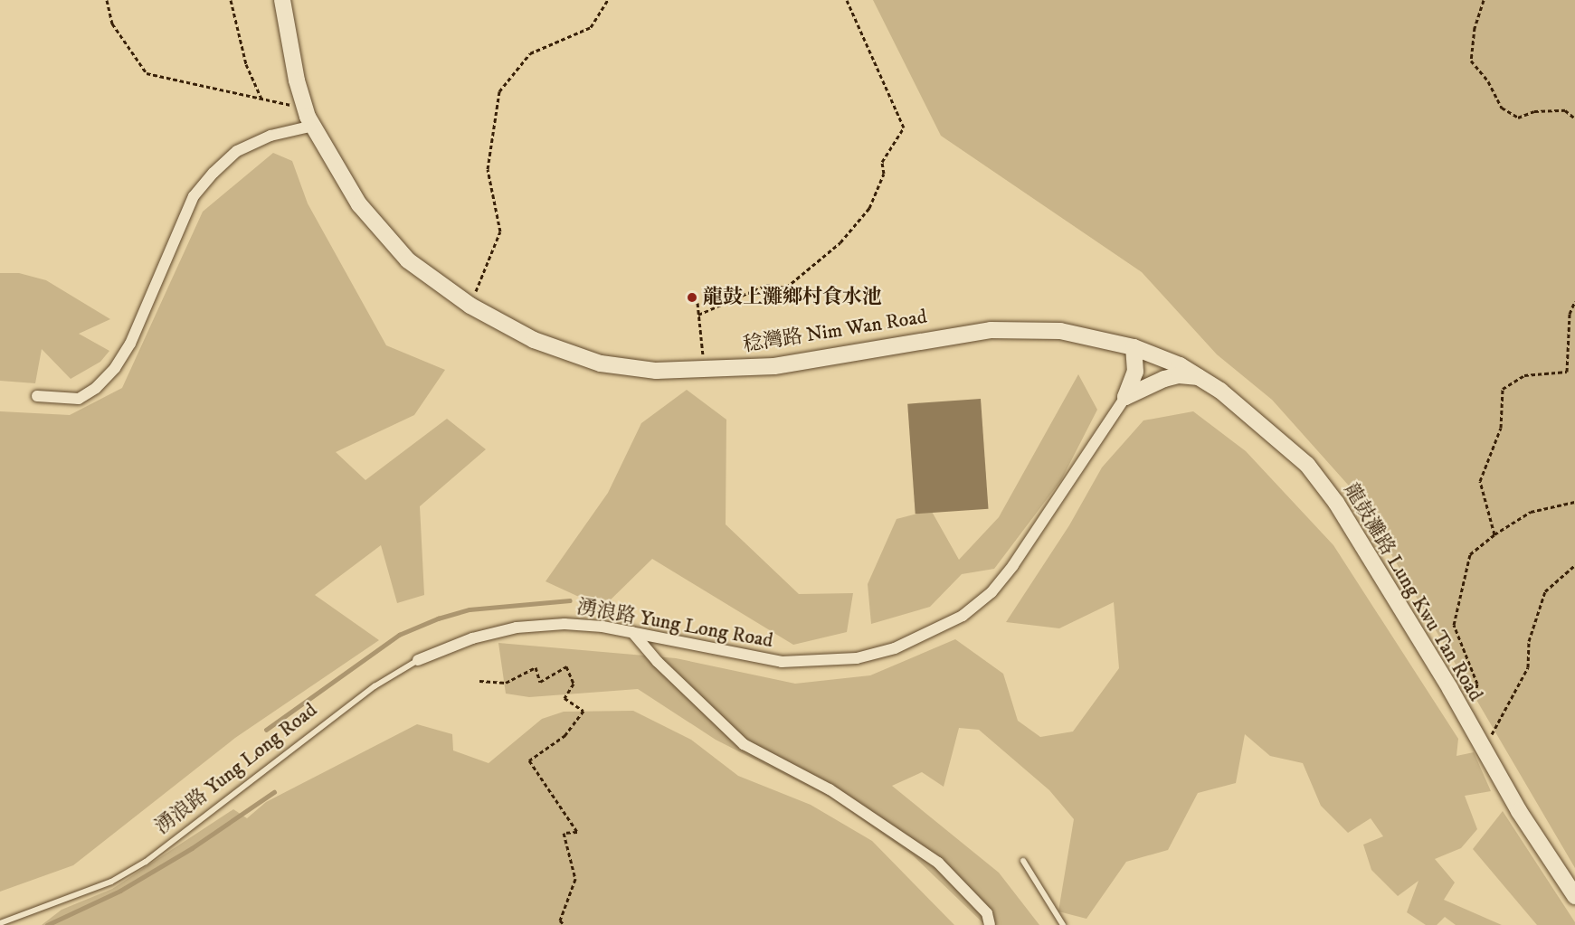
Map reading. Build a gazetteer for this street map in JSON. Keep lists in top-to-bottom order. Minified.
{"streets":{"street":["稔灣路 Nim Wan Road","龍鼓灘路 Lung Kwu Tan Road","湧浪路 Yung Long Road"]},"crossings":[["稔灣路 Nim Wan Road","龍鼓灘路 Lung Kwu Tan Road"]],"places":["龍鼓上灘鄉村食水池"]}
